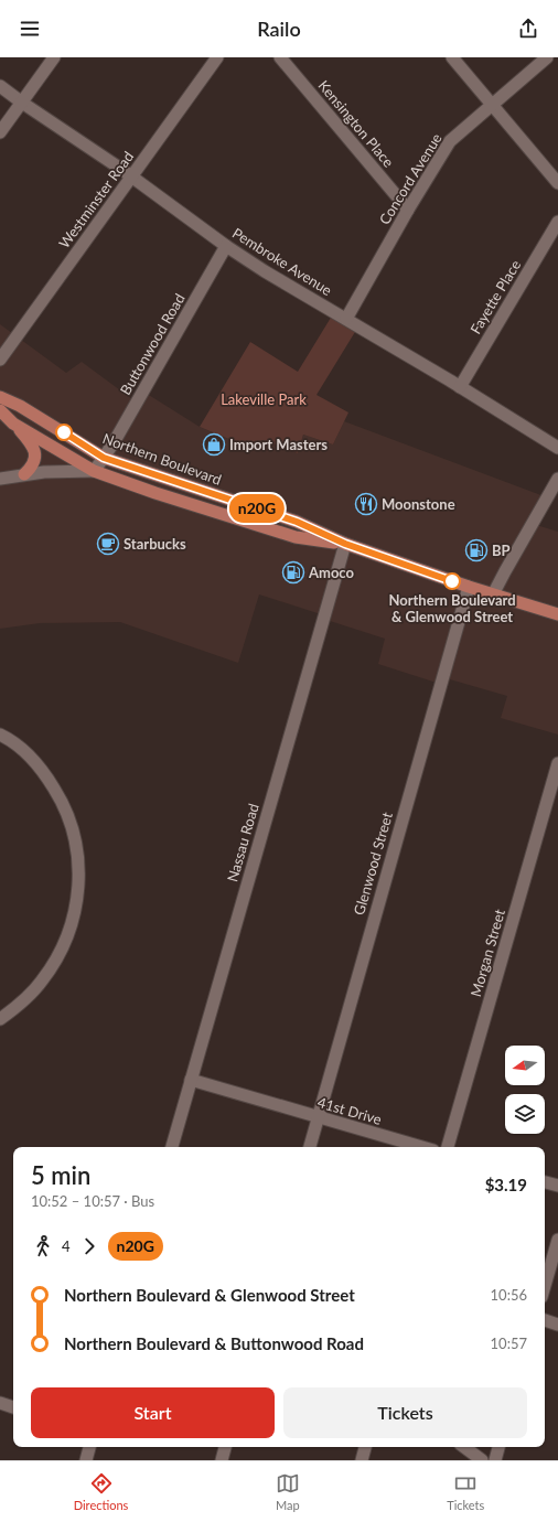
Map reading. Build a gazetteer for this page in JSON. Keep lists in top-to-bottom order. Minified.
{"streets":{"main road":["Northern Boulevard"],"street":["Kensington Place","Concord Avenue","Westminster Road","Pembroke Avenue","Fayette Place","Buttonwood Road","Nassau Road","Glenwood Street","Morgan Street","41st Drive"]},"crossings":[["Kensington Place","Concord Avenue"],["Concord Avenue","Pembroke Avenue"],["Westminster Road","Pembroke Avenue"],["Pembroke Avenue","Fayette Place"],["Pembroke Avenue","Buttonwood Road"],["Buttonwood Road","Northern Boulevard"],["Northern Boulevard","Nassau Road"],["Northern Boulevard","Glenwood Street"],["Nassau Road","41st Drive"],["Glenwood Street","41st Drive"]],"parks":["Lakeville Park"],"places":{"shop":["Import Masters"],"restaurant":["Moonstone"],"cafe":["Starbucks"],"fuel station":["BP","Amoco"],"other":["Northern Boulevard & Glenwood Street"]},"lines":["bus line n20G"],"north":"left","page":{"header":"Railo","on_map":"n20G","heading":["5 min","10:52 – 10:57 · Bus","$3.19"],"legs":["4","n20G"],"list":[{"name":"Northern Boulevard & Glenwood Street","value":"10:56"},{"name":"Northern Boulevard & Buttonwood Road","value":"10:57"}],"buttons":["Start","Tickets"],"tabs":["Directions","Map","Tickets"]}}
